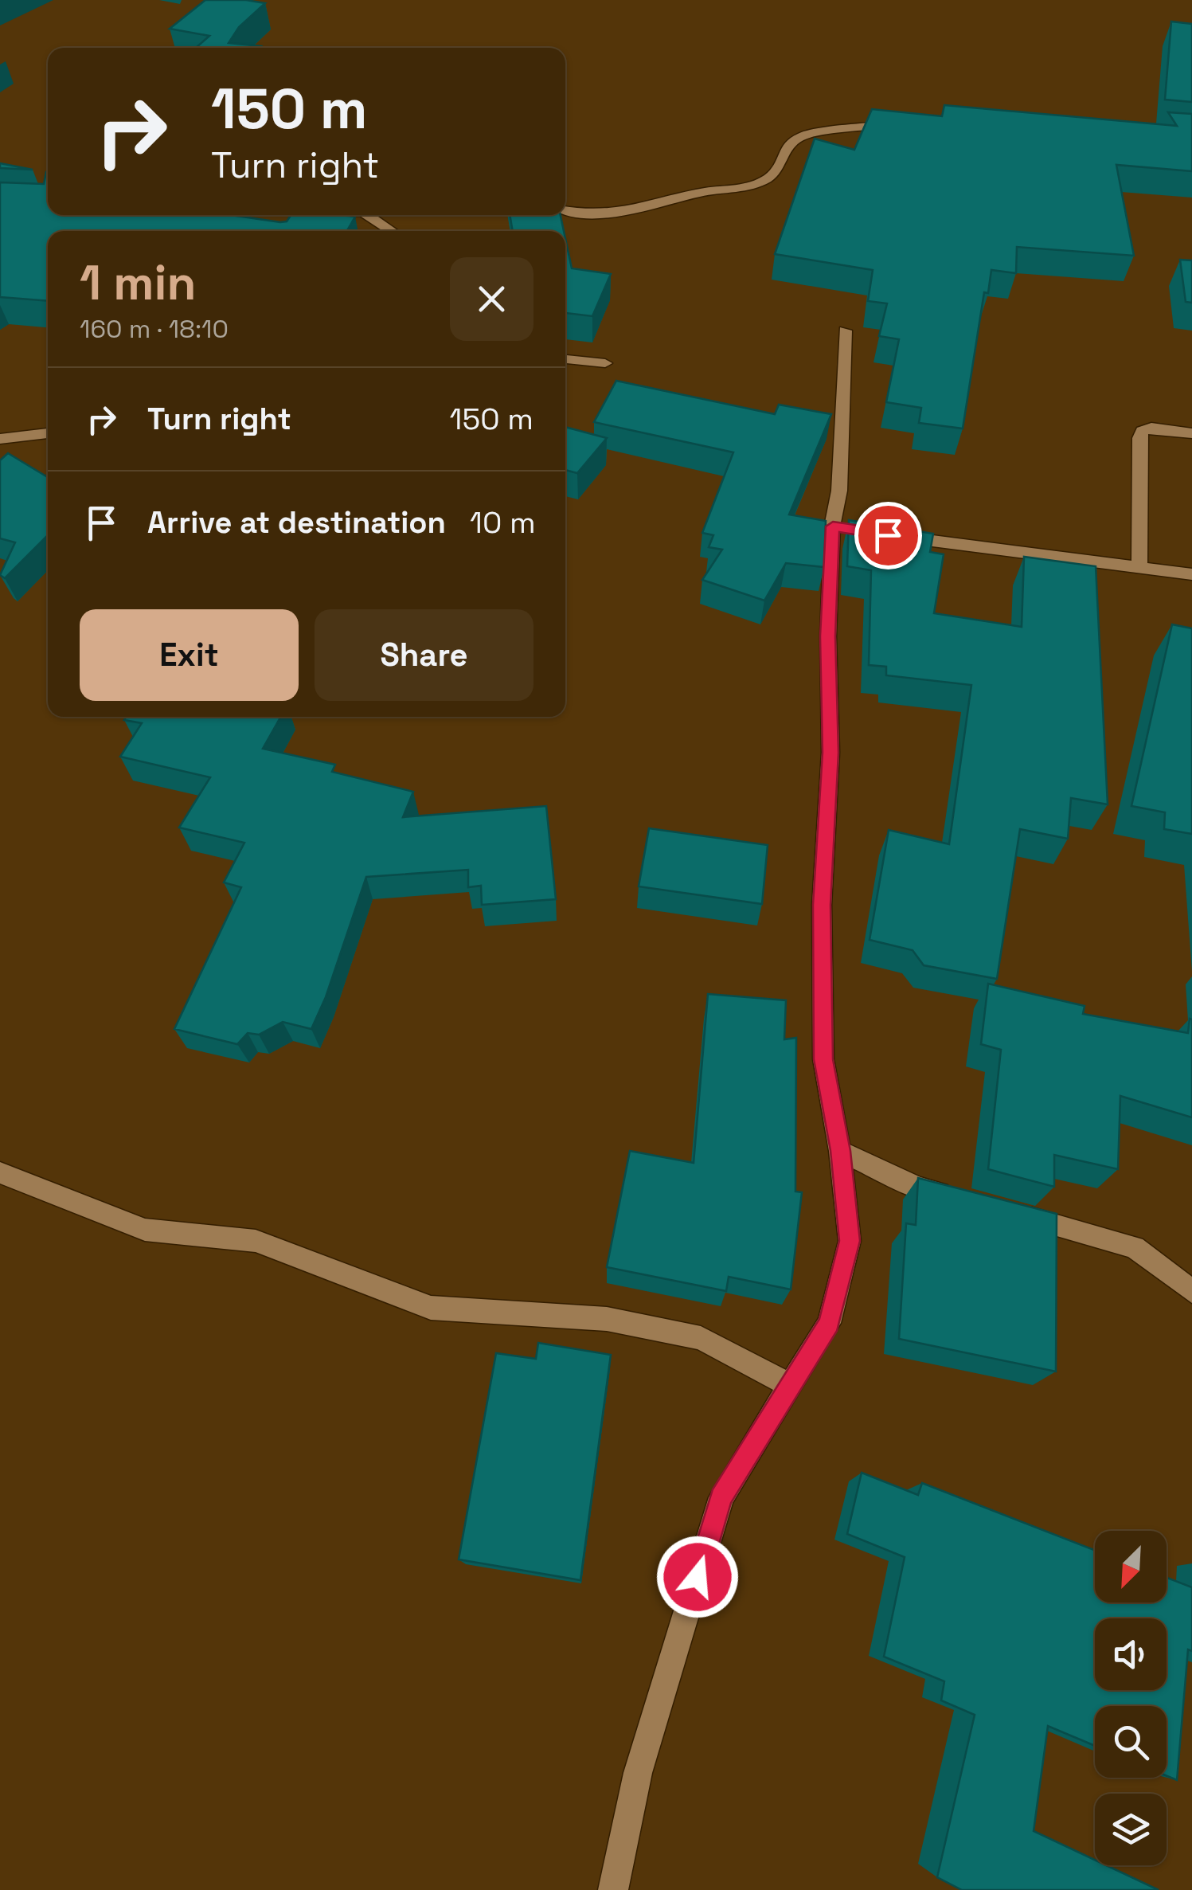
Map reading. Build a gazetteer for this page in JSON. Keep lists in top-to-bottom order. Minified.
{"north":"bottom left","page":{"turn":["150 m","Turn right"],"heading":["1 min","160 m · 18:10"],"list":[{"name":"Turn right","value":"150 m"},{"name":"Arrive at destination","value":"10 m"}],"buttons":["Exit","Share"]}}
